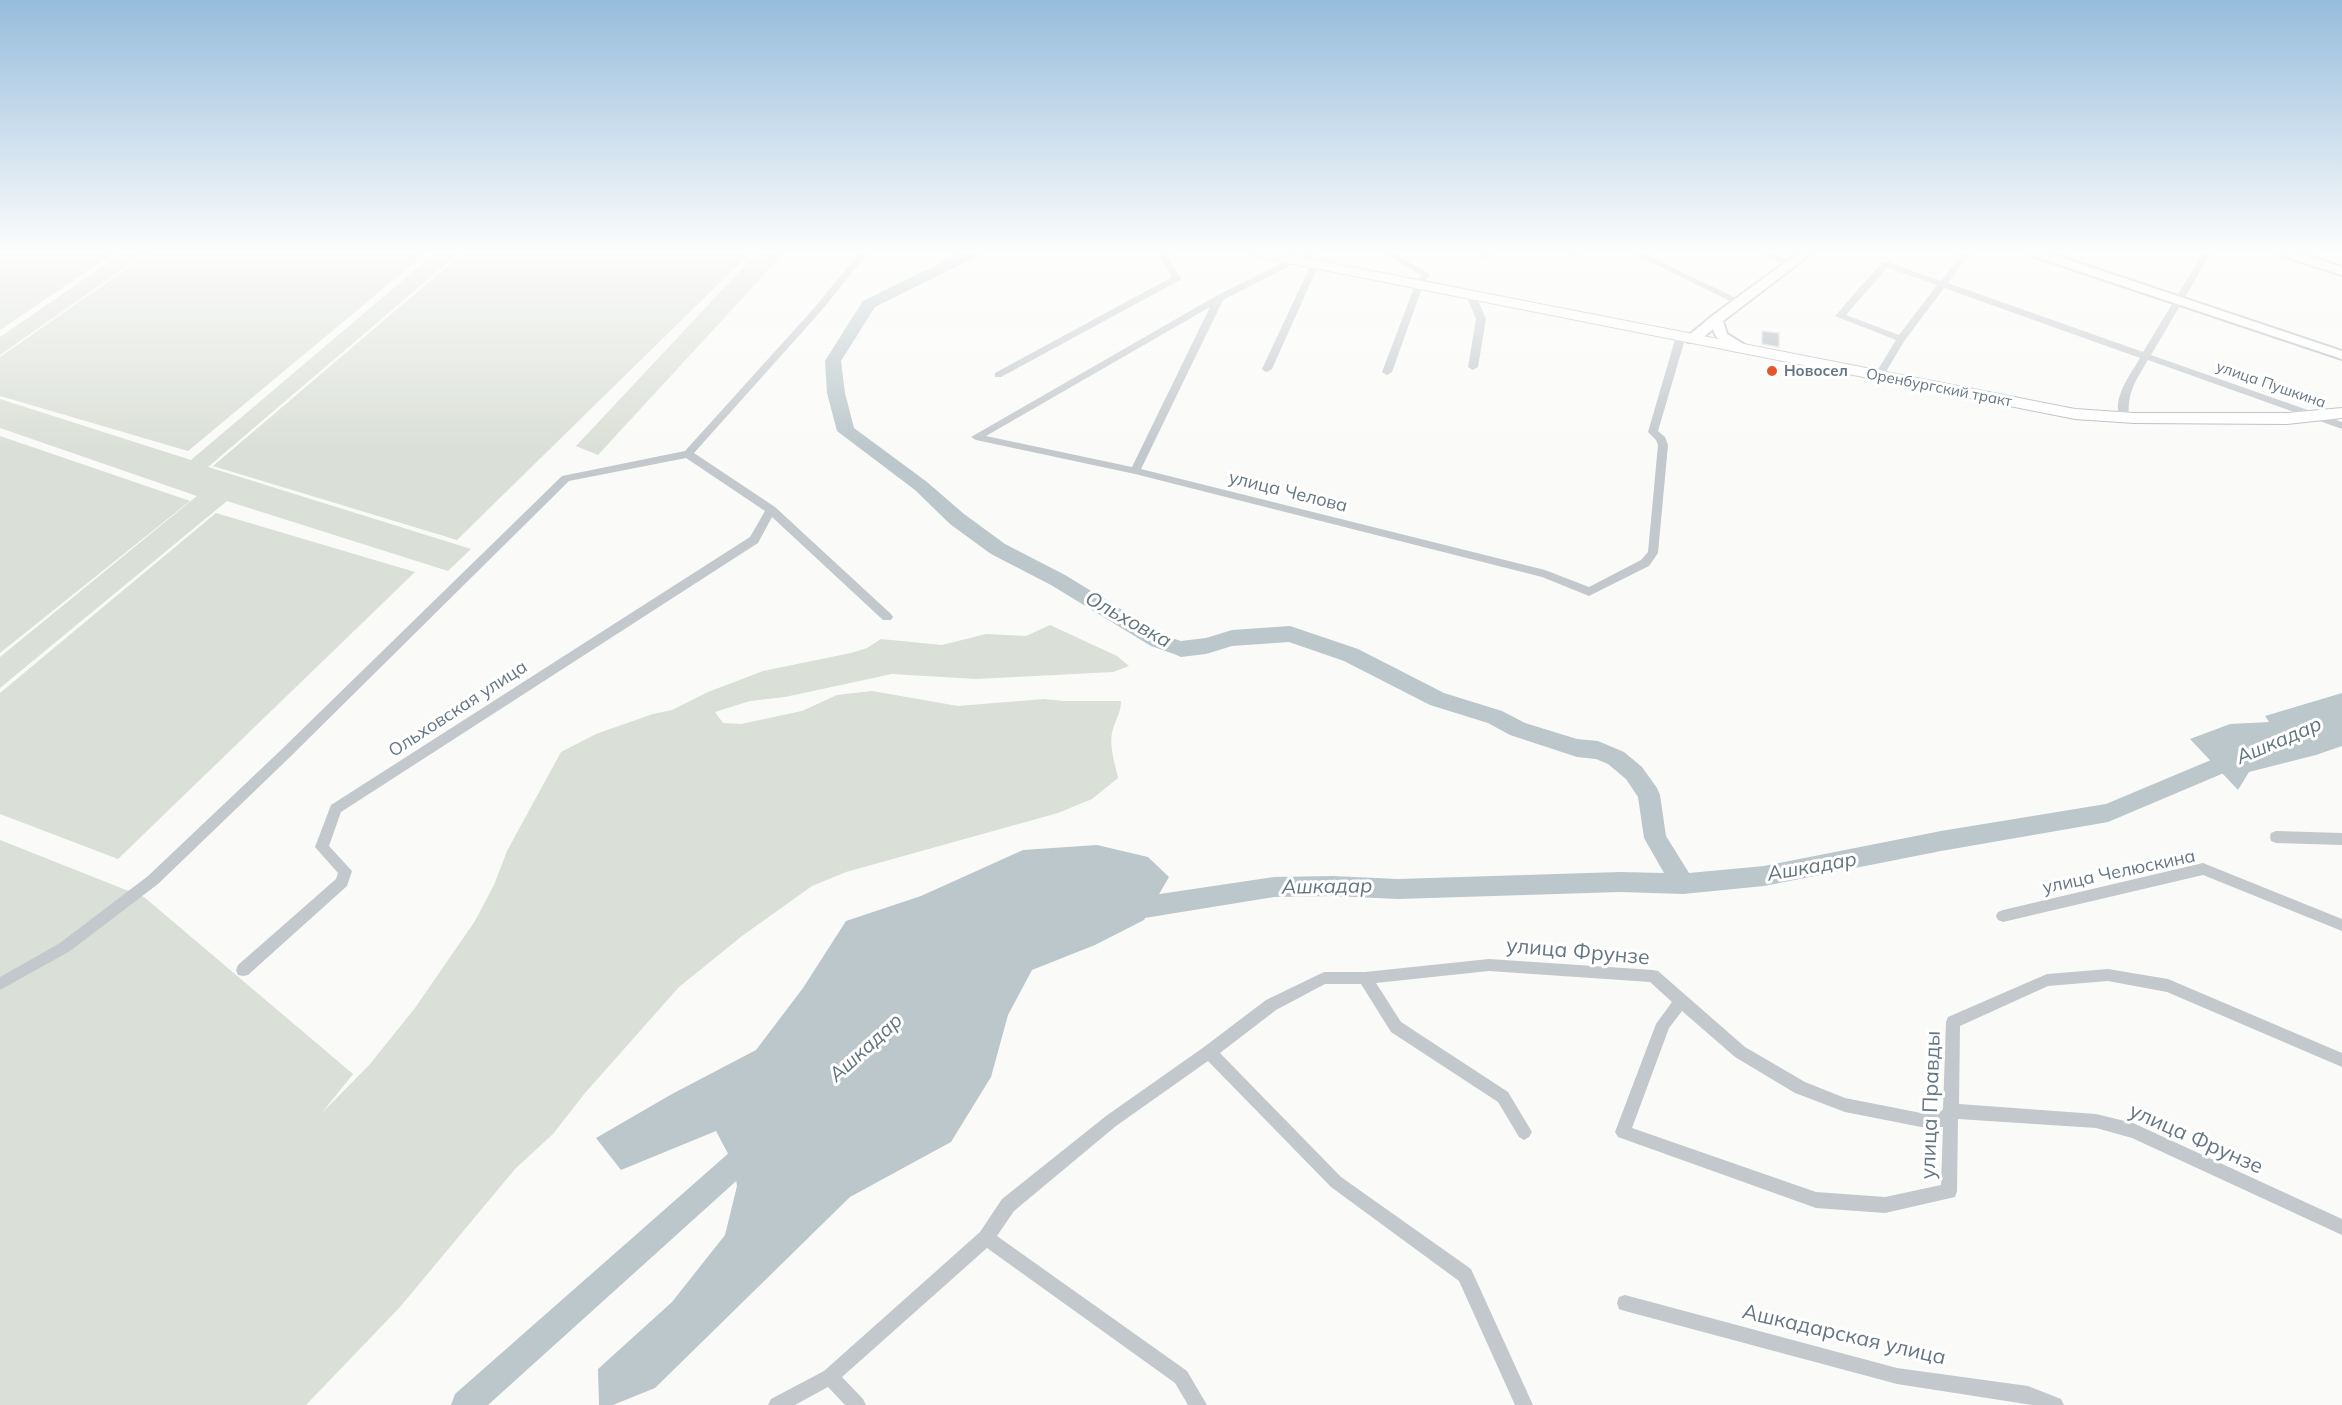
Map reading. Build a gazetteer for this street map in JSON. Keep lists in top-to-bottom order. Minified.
{"streets":{"main road":["Оренбургский тракт"],"street":["улица Пушкина","улица Челова","Ольховская улица","улица Челюскина","улица Фрунзе","улица Правды","Ашкадарская улица"]},"crossings":[["улица Пушкина","Оренбургский тракт"],["Оренбургский тракт","улица Челова"],["улица Фрунзе","улица Правды"]],"water":["Ольховка","Ашкадар"],"places":["Новосел"]}
